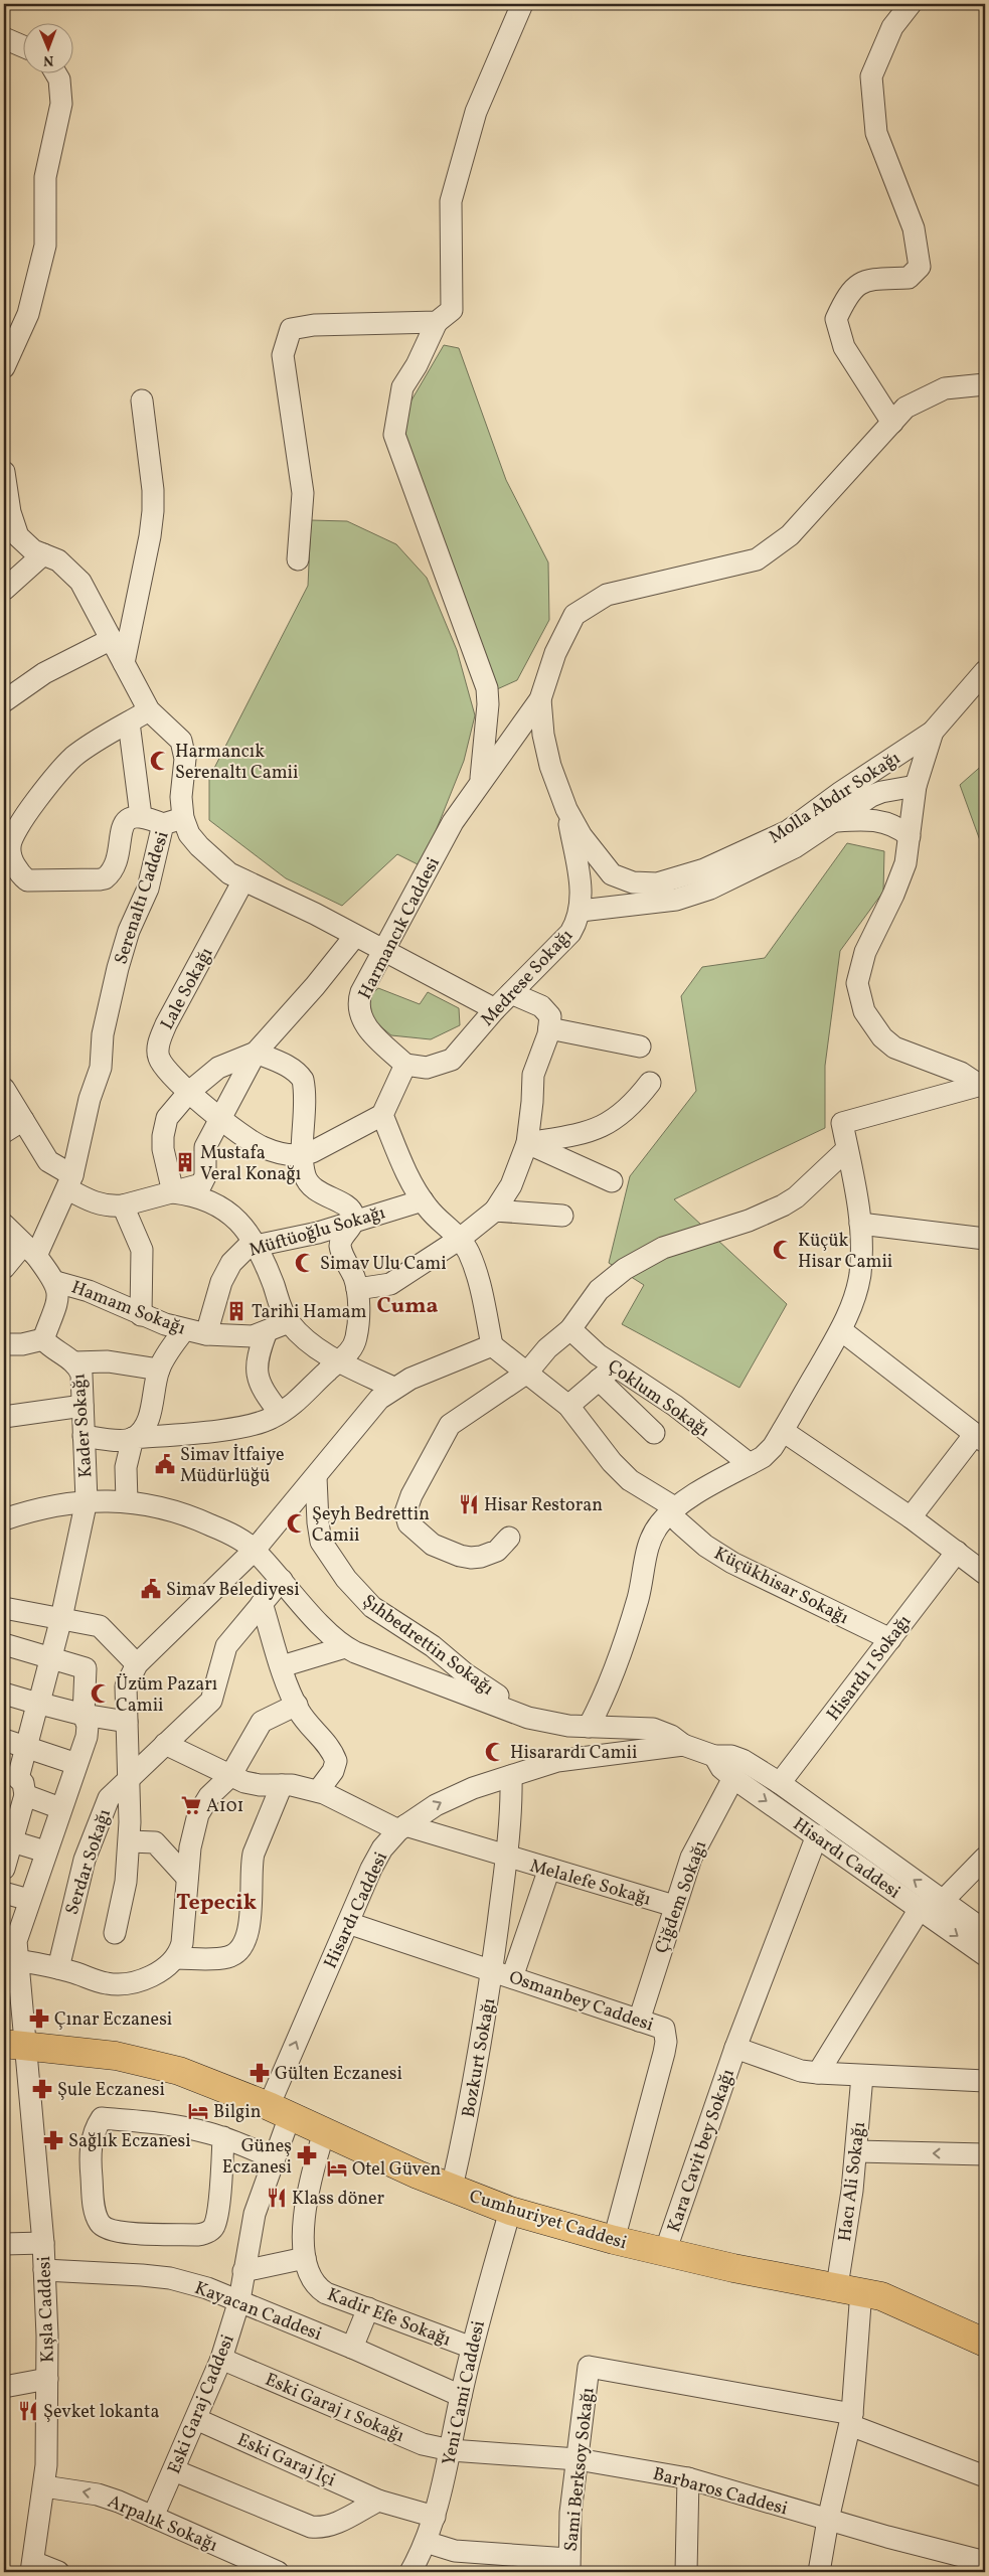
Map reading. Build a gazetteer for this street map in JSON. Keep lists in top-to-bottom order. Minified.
{"streets":{"main road":["Cumhuriyet Caddesi"],"street":["Molla Abdır Sokağı","Serenaltı Caddesi","Harmancık Caddesi","Medrese Sokağı","Lale Sokağı","Müftüoğlu Sokağı","Hamam Sokağı","Çoklum Sokağı","Kader Sokağı","Küçükhisar Sokağı","Şıhbedrettin Sokağı","Hisardı 1 Sokağı","Hisardı Caddesi","Serdar Sokağı","Melalefe Sokağı","Çiğdem Sokağı","Osmanbey Caddesi","Bozkurt Sokağı","Kara Cavit bey Sokağı","Hacı Ali Sokağı","Kışla Caddesi","Kayacan Caddesi","Kadir Efe Sokağı","Yeni Cami Caddesi","Eski Garaj Caddesi","Eski Garaj 1 Sokağı","Eski Garaj İçi","Sami Berksoy Sokağı","Barbaros Caddesi","Arpalık Sokağı"]},"crossings":[["Molla Abdır Sokağı","Harmancık Caddesi"],["Molla Abdır Sokağı","Medrese Sokağı"],["Serenaltı Caddesi","Harmancık Caddesi"],["Serenaltı Caddesi","Medrese Sokağı"],["Serenaltı Caddesi","Lale Sokağı"],["Harmancık Caddesi","Medrese Sokağı"],["Müftüoğlu Sokağı","Hamam Sokağı"],["Küçükhisar Sokağı","Hisardı 1 Sokağı"],["Hisardı 1 Sokağı","Hisardı Caddesi"],["Hisardı Caddesi","Melalefe Sokağı"],["Hisardı Caddesi","Çiğdem Sokağı"],["Hisardı Caddesi","Osmanbey Caddesi"],["Hisardı Caddesi","Bozkurt Sokağı"],["Hisardı Caddesi","Kara Cavit bey Sokağı"],["Hisardı Caddesi","Cumhuriyet Caddesi"],["Hisardı Caddesi","Eski Garaj Caddesi"],["Serdar Sokağı","Melalefe Sokağı"],["Melalefe Sokağı","Çiğdem Sokağı"],["Melalefe Sokağı","Bozkurt Sokağı"],["Çiğdem Sokağı","Osmanbey Caddesi"],["Osmanbey Caddesi","Bozkurt Sokağı"],["Osmanbey Caddesi","Cumhuriyet Caddesi"],["Bozkurt Sokağı","Cumhuriyet Caddesi"],["Kara Cavit bey Sokağı","Cumhuriyet Caddesi"],["Hacı Ali Sokağı","Cumhuriyet Caddesi"],["Hacı Ali Sokağı","Sami Berksoy Sokağı"],["Hacı Ali Sokağı","Barbaros Caddesi"],["Cumhuriyet Caddesi","Kışla Caddesi"],["Cumhuriyet Caddesi","Kadir Efe Sokağı"],["Cumhuriyet Caddesi","Yeni Cami Caddesi"],["Cumhuriyet Caddesi","Eski Garaj Caddesi"],["Kışla Caddesi","Kayacan Caddesi"],["Kışla Caddesi","Arpalık Sokağı"],["Kayacan Caddesi","Yeni Cami Caddesi"],["Kayacan Caddesi","Eski Garaj Caddesi"],["Kadir Efe Sokağı","Yeni Cami Caddesi"],["Yeni Cami Caddesi","Eski Garaj 1 Sokağı"],["Yeni Cami Caddesi","Eski Garaj İçi"],["Yeni Cami Caddesi","Barbaros Caddesi"],["Eski Garaj Caddesi","Eski Garaj 1 Sokağı"],["Eski Garaj Caddesi","Eski Garaj İçi"],["Eski Garaj Caddesi","Arpalık Sokağı"],["Eski Garaj 1 Sokağı","Barbaros Caddesi"],["Sami Berksoy Sokağı","Barbaros Caddesi"]],"one_way":["Arpalık Sokağı"],"districts":["Cuma","Tepecik"],"places":{"mosque":["Harmancık Serenaltı Camii","Küçük Hisar Camii","Simav Ulu Cami","Şeyh Bedrettin Camii","Üzüm Pazarı Camii","Hisarardı Camii"],"building":["Mustafa Veral Konağı","Tarihi Hamam"],"public building":["Simav İtfaiye Müdürlüğü","Simav Belediyesi"],"restaurant":["Hisar Restoran","Klass döner","Şevket lokanta"],"supermarket":["A101"],"pharmacy":["Çınar Eczanesi","Gülten Eczanesi","Şule Eczanesi","Sağlık Eczanesi","Güneş Eczanesi"],"hotel":["Bilgin","Otel Güven"]},"north":"bottom"}
